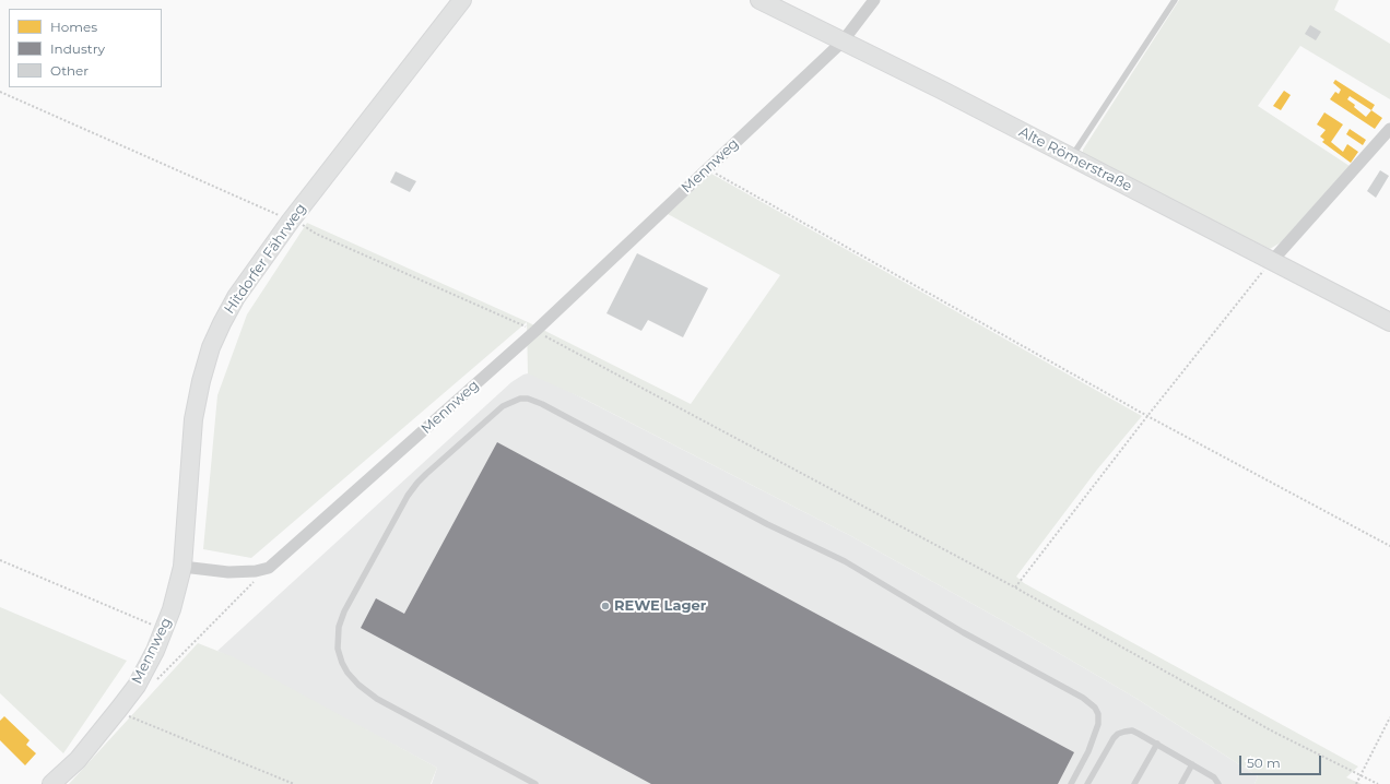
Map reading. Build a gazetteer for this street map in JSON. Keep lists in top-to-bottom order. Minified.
{"streets":{"street":["Alte Römerstraße","Mennweg","Hitdorfer Fährweg"]},"crossings":[["Alte Römerstraße","Mennweg"],["Mennweg","Hitdorfer Fährweg"]],"places":["REWE Lager"],"legend":["Homes","Industry","Other"],"scale_bar":"50 m"}
